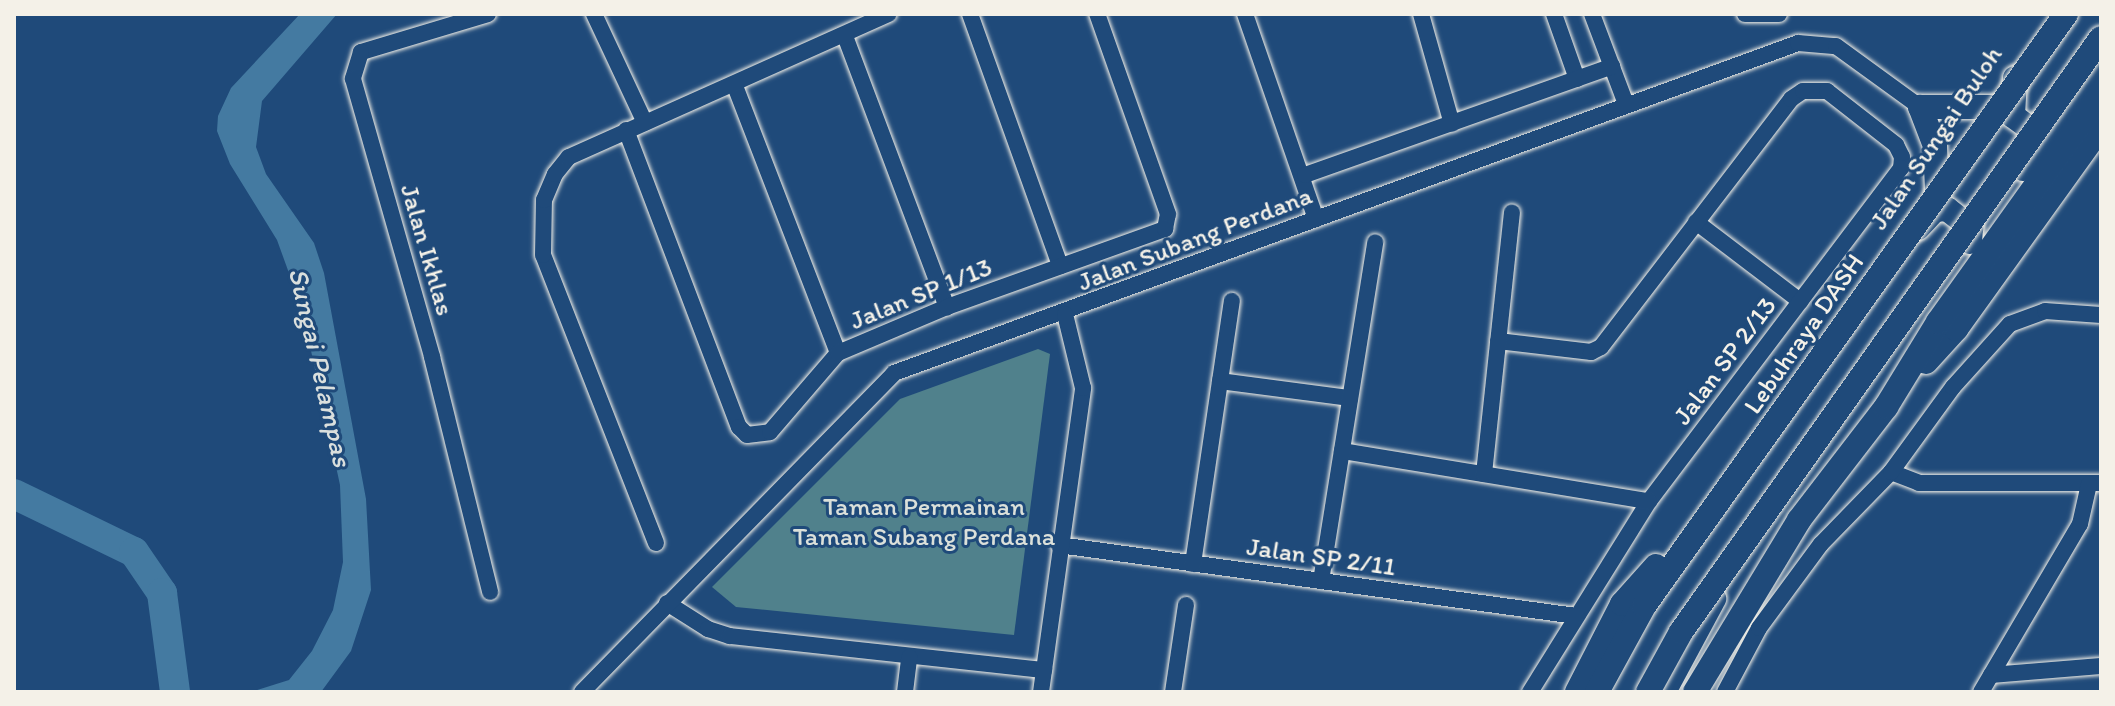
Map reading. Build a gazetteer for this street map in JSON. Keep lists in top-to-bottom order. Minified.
{"streets":{"highway":["Jalan Sungai Buloh","Lebuhraya DASH"],"street":["Jalan Subang Perdana","Jalan Ikhlas","Jalan SP 1/13","Jalan SP 2/13","Jalan SP 2/11"]},"crossings":[["Jalan Sungai Buloh","Lebuhraya DASH"],["Jalan SP 2/13","Jalan SP 2/11"]],"water":["Sungai Pelampas"],"parks":["Taman Permainan Taman Subang Perdana"]}
